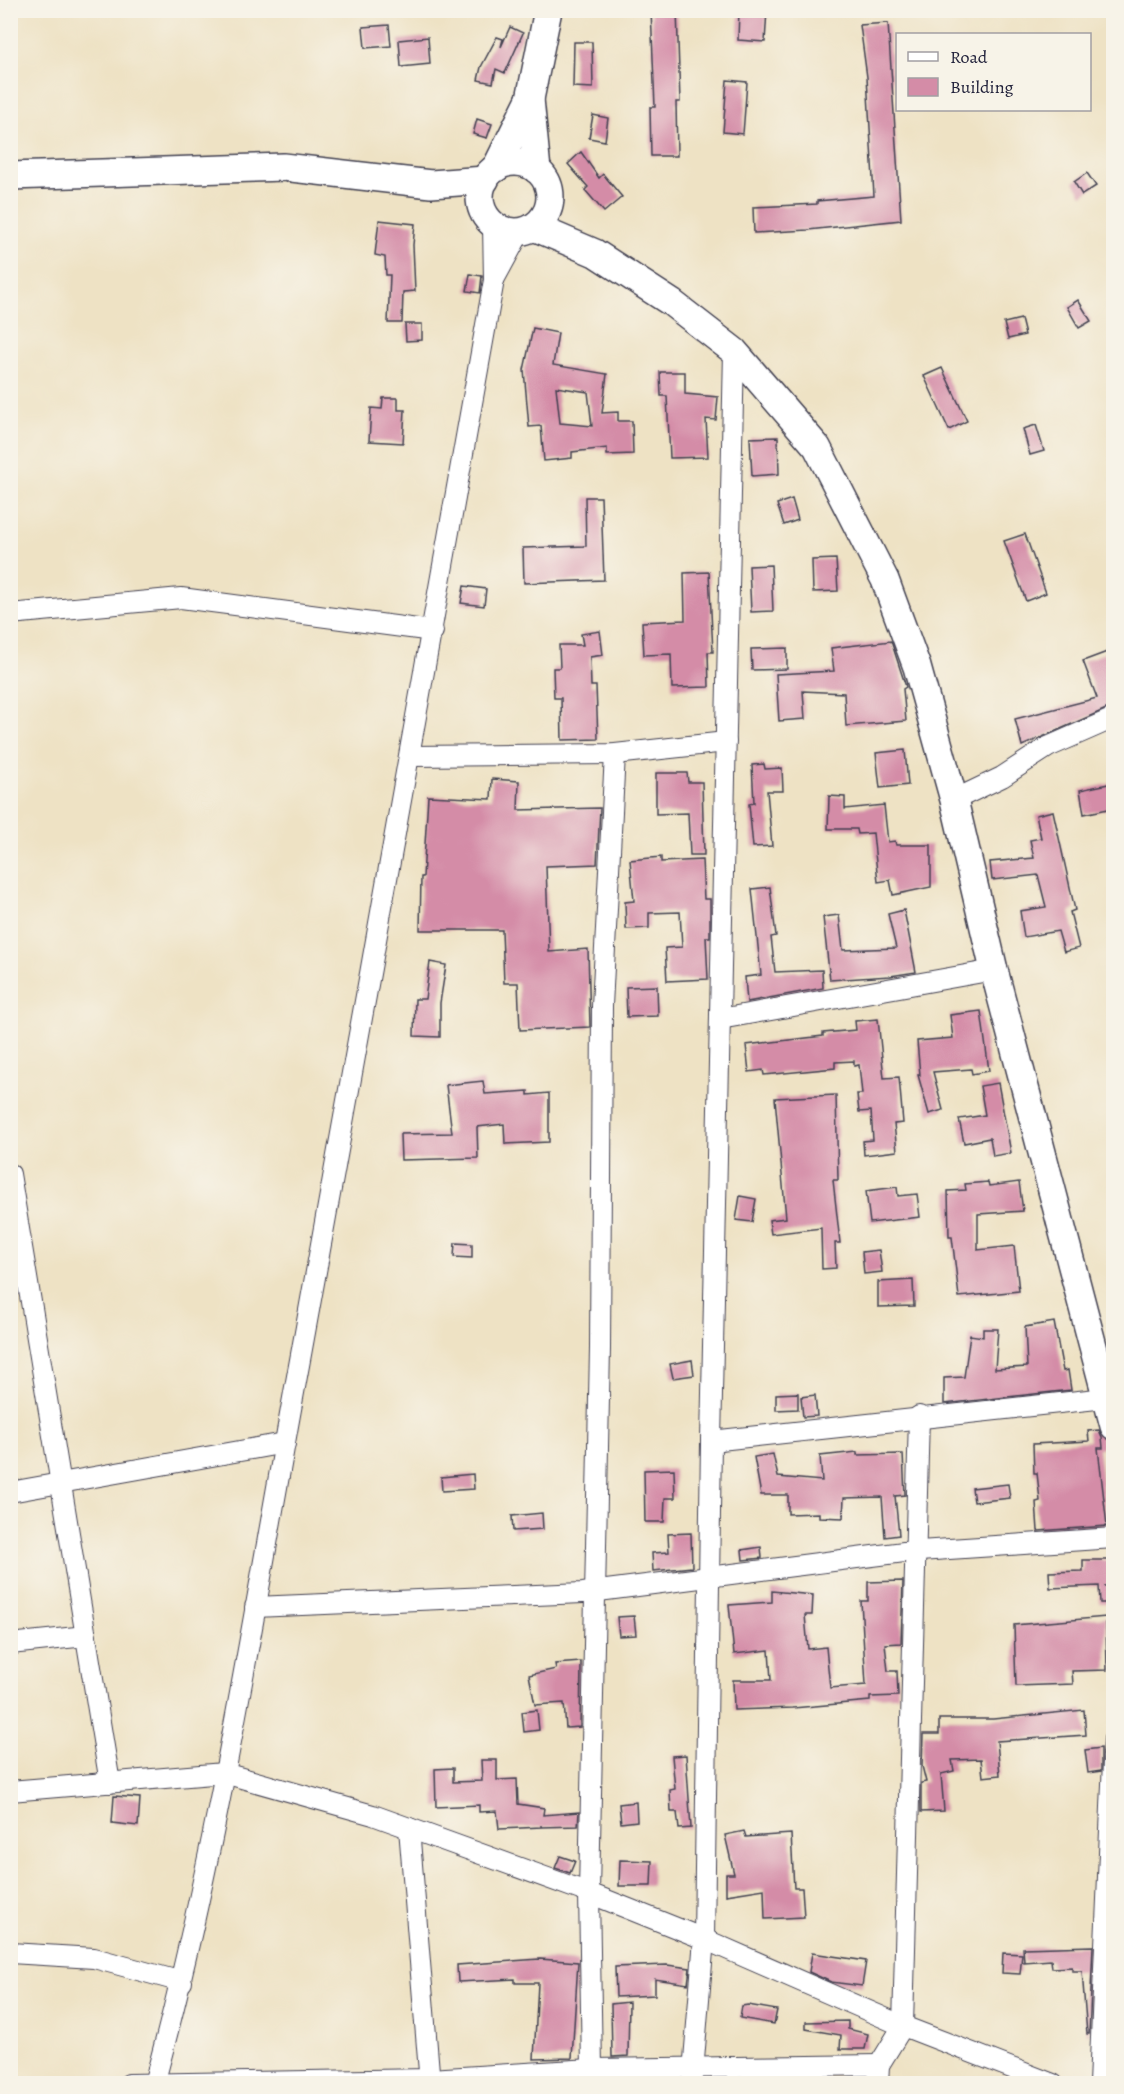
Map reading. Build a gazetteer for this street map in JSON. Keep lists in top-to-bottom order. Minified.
{"legend":["Road","Building"]}
